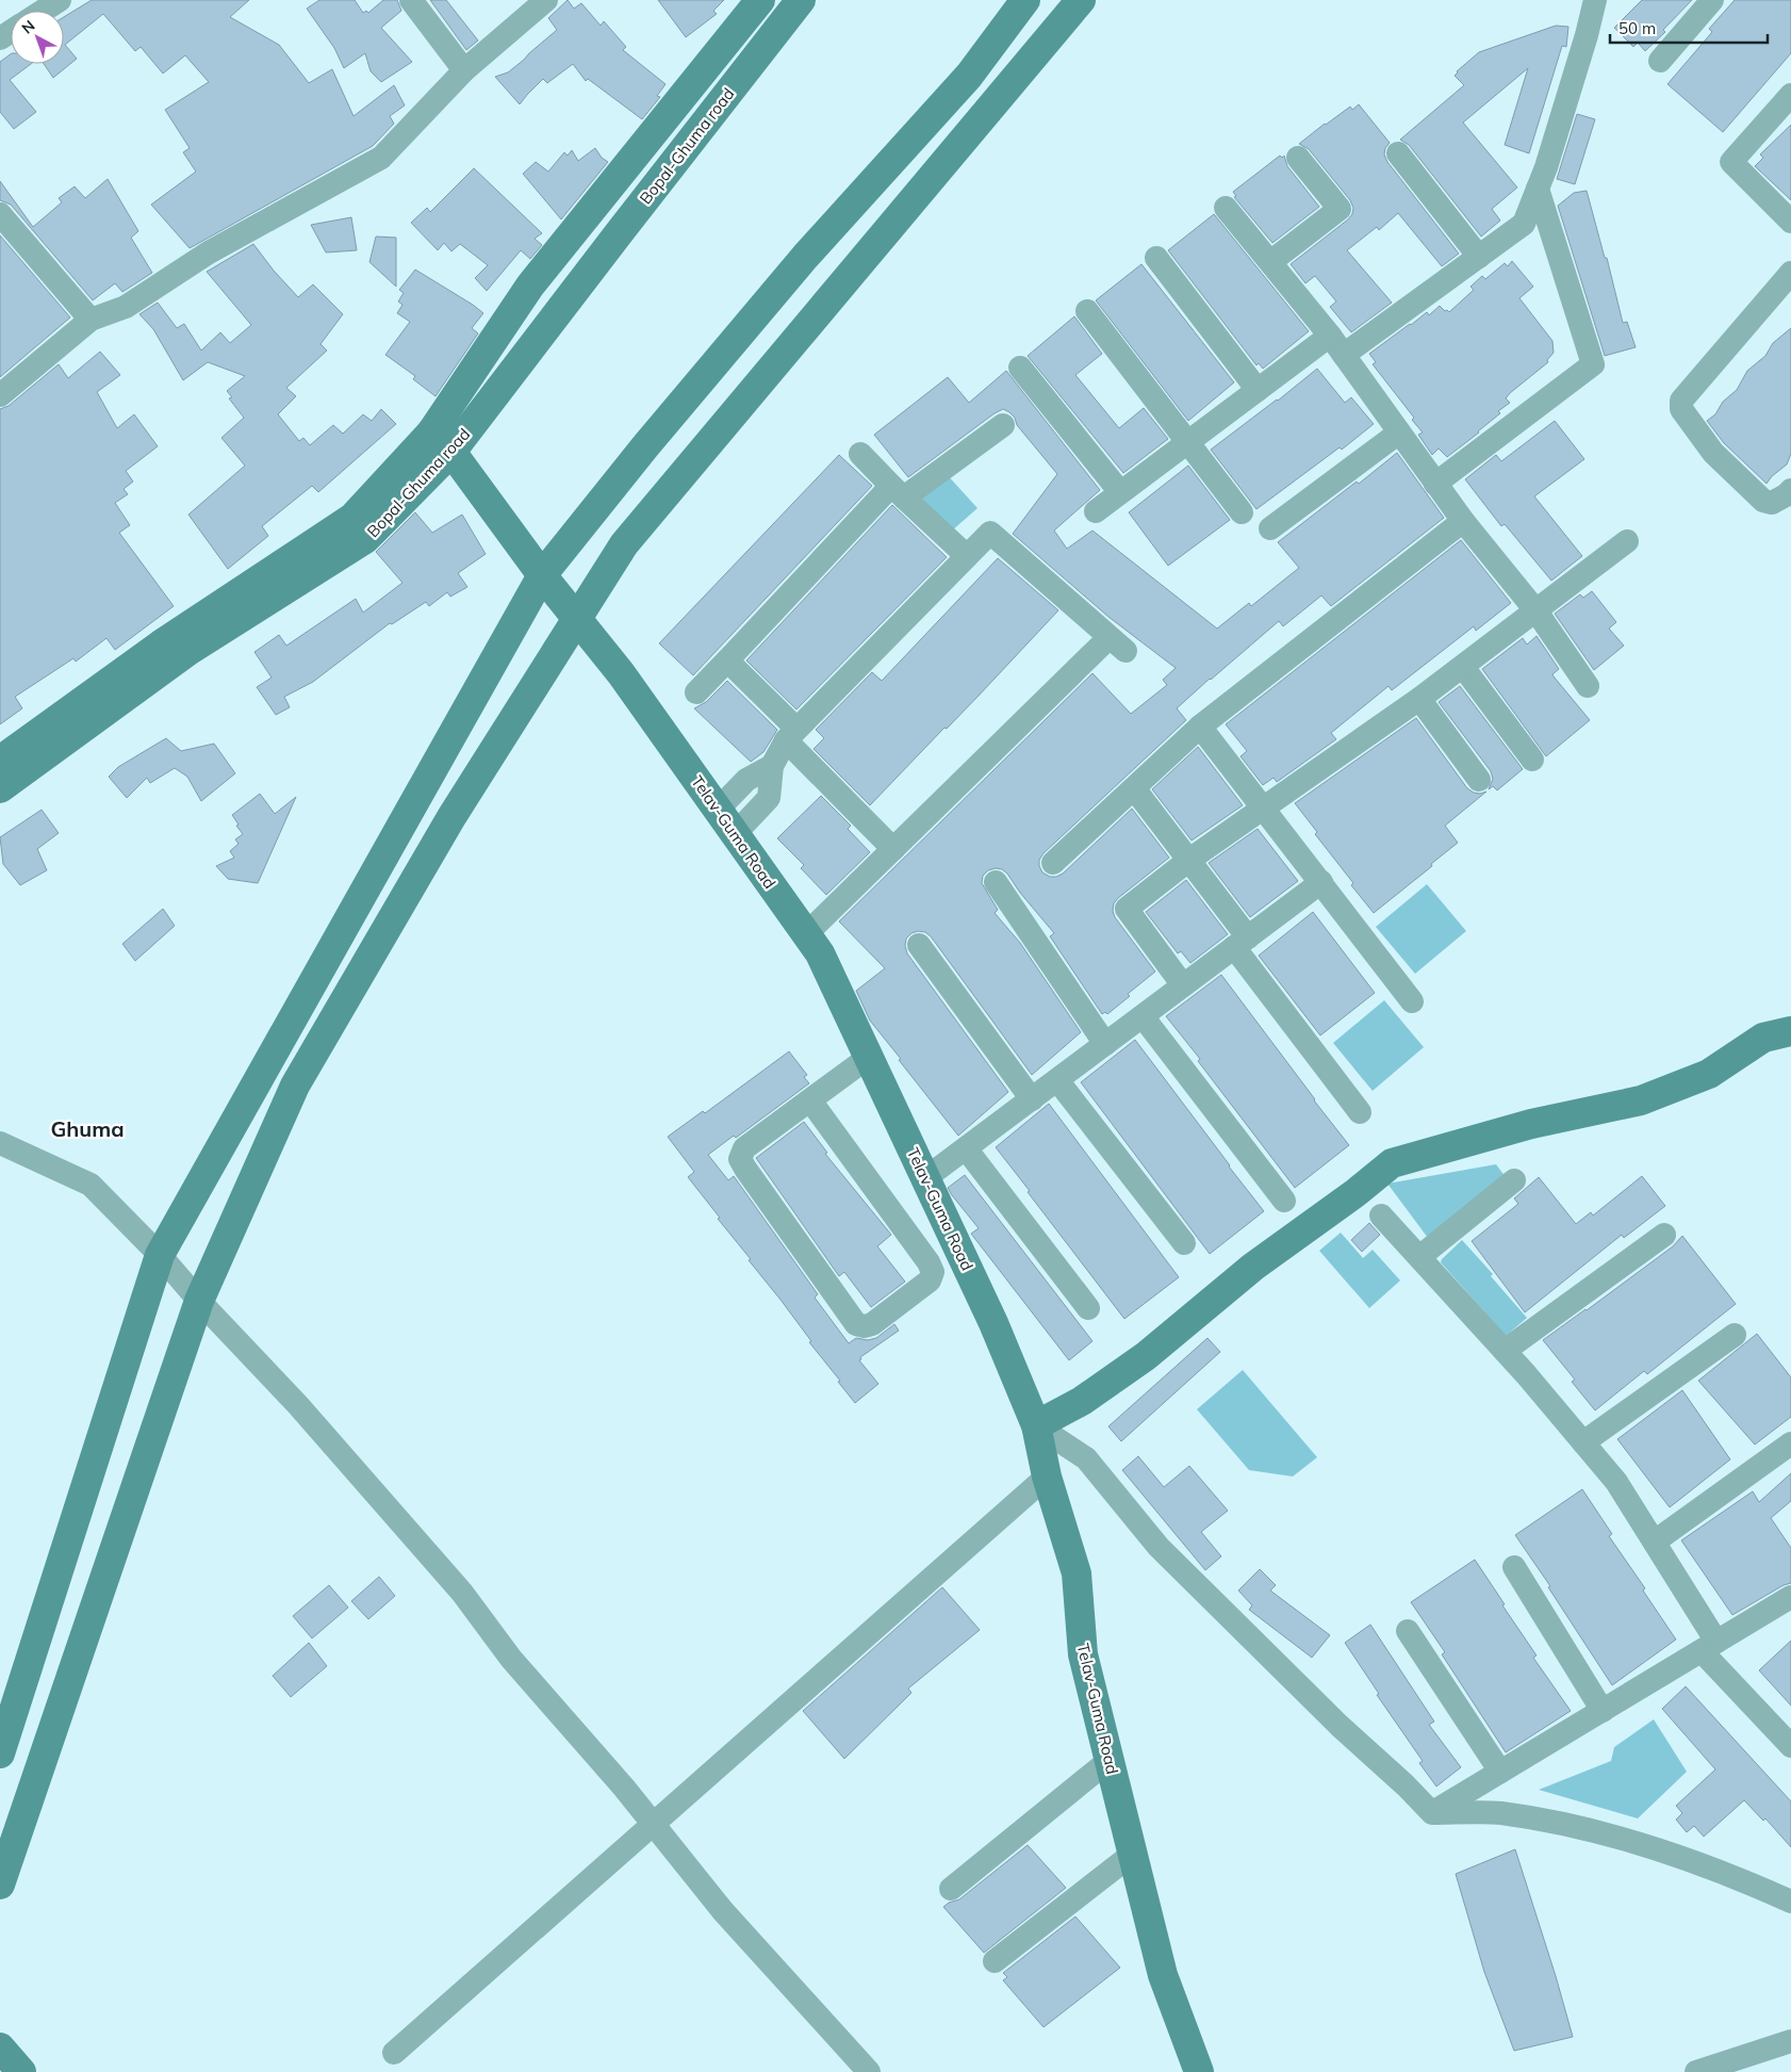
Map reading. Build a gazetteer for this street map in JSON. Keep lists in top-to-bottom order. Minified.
{"streets":{"street":["Bopal-Ghuma road","Telav-Guma Road"]},"crossings":[["Bopal-Ghuma road","Telav-Guma Road"]],"districts":["Ghuma"],"scale_bar":"50 m","north":"top left"}
